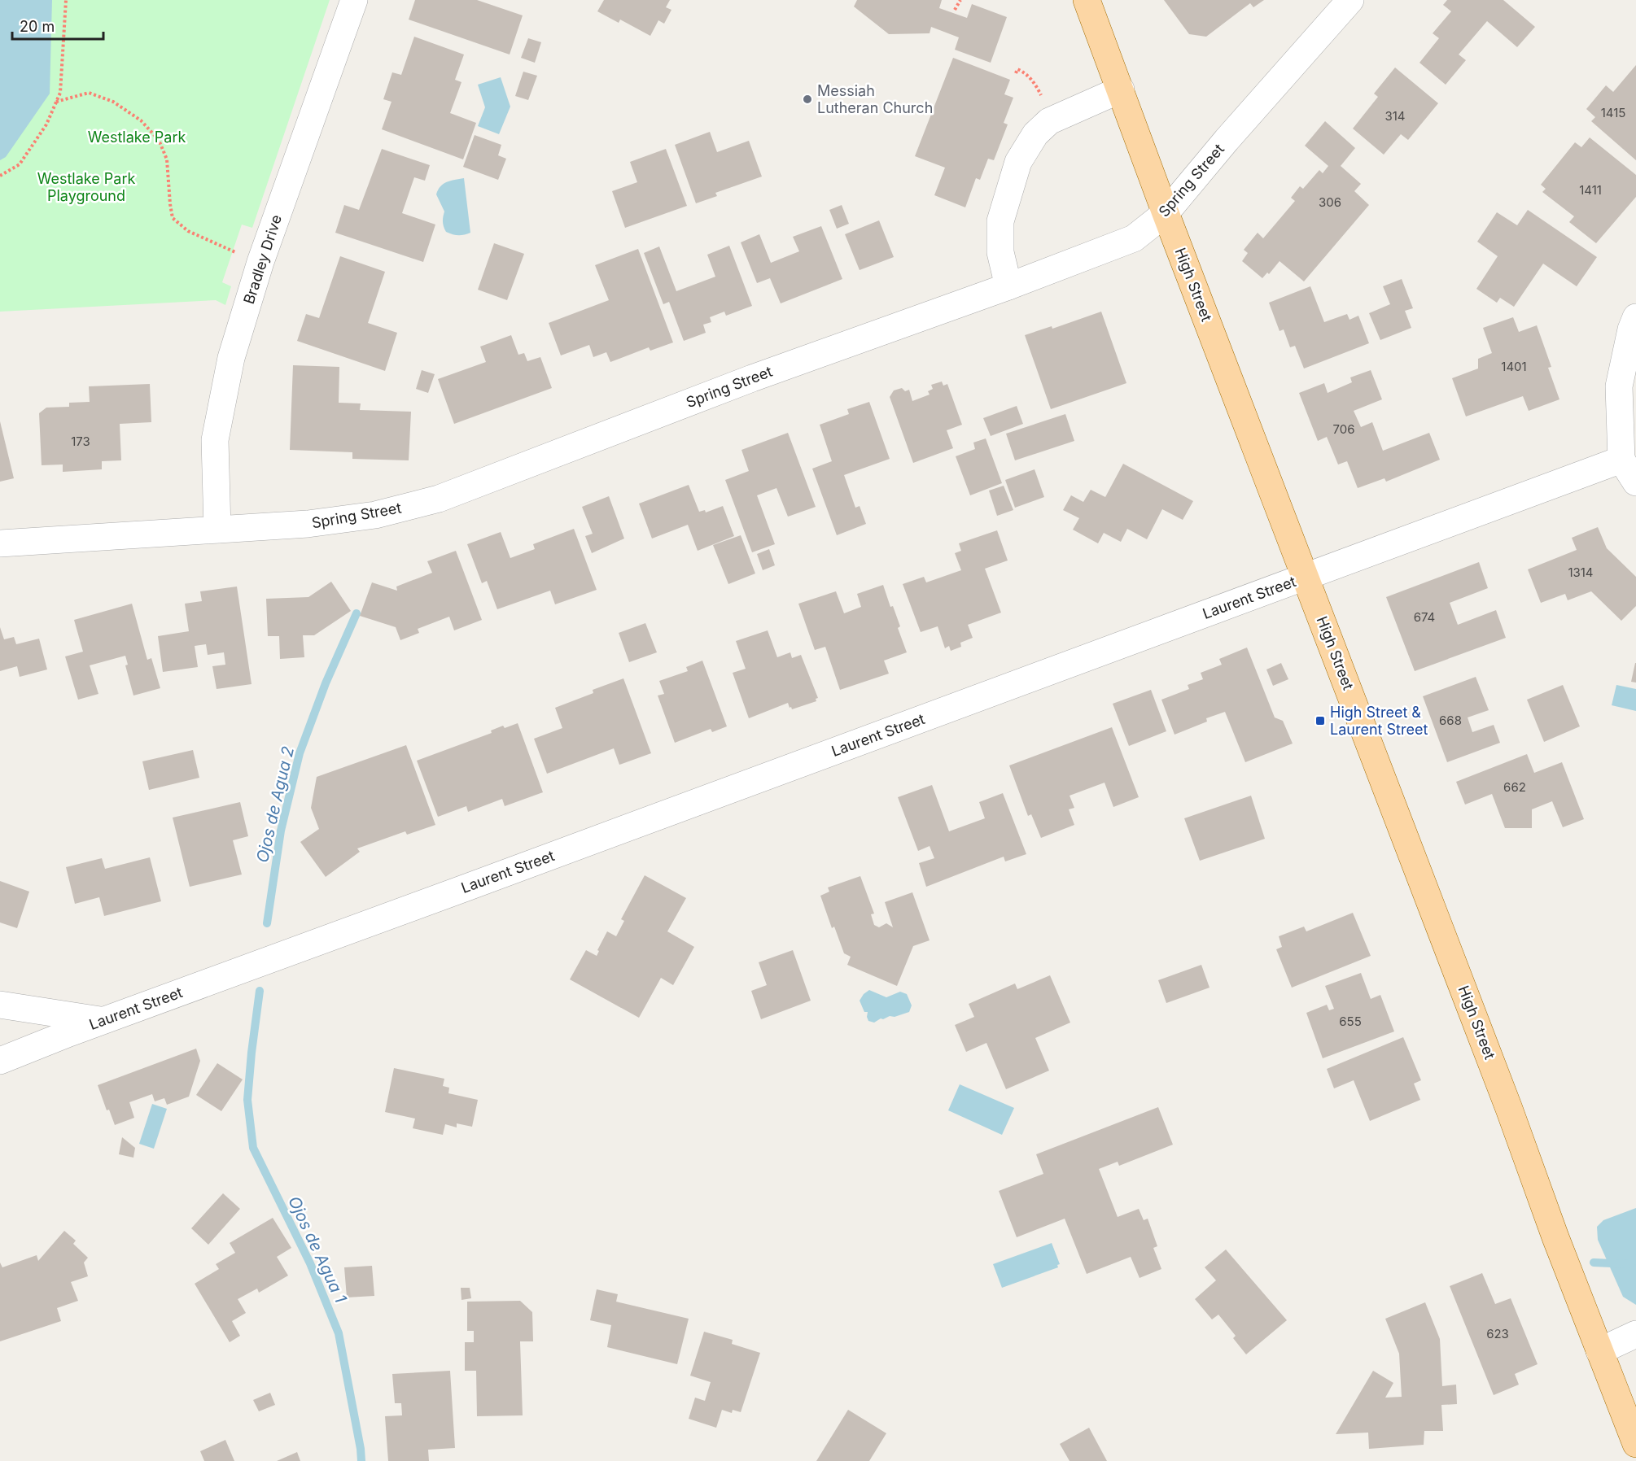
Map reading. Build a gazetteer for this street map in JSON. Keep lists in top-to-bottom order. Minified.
{"streets":{"main road":["High Street"],"street":["Spring Street","Bradley Drive","Laurent Street"]},"crossings":[["Spring Street","Bradley Drive"],["Spring Street","High Street"],["High Street","Laurent Street"]],"water":["Ojos de Agua 2","Ojos de Agua 1"],"parks":["Westlake Park","Westlake Park Playground"],"places":{"other":["Messiah Lutheran Church"],"transit":["High Street & Laurent Street"]},"house_numbers":["1415","314","1411","306","1401","706","173","1314","674","668","662","655","623"],"scale_bar":"20 m"}
